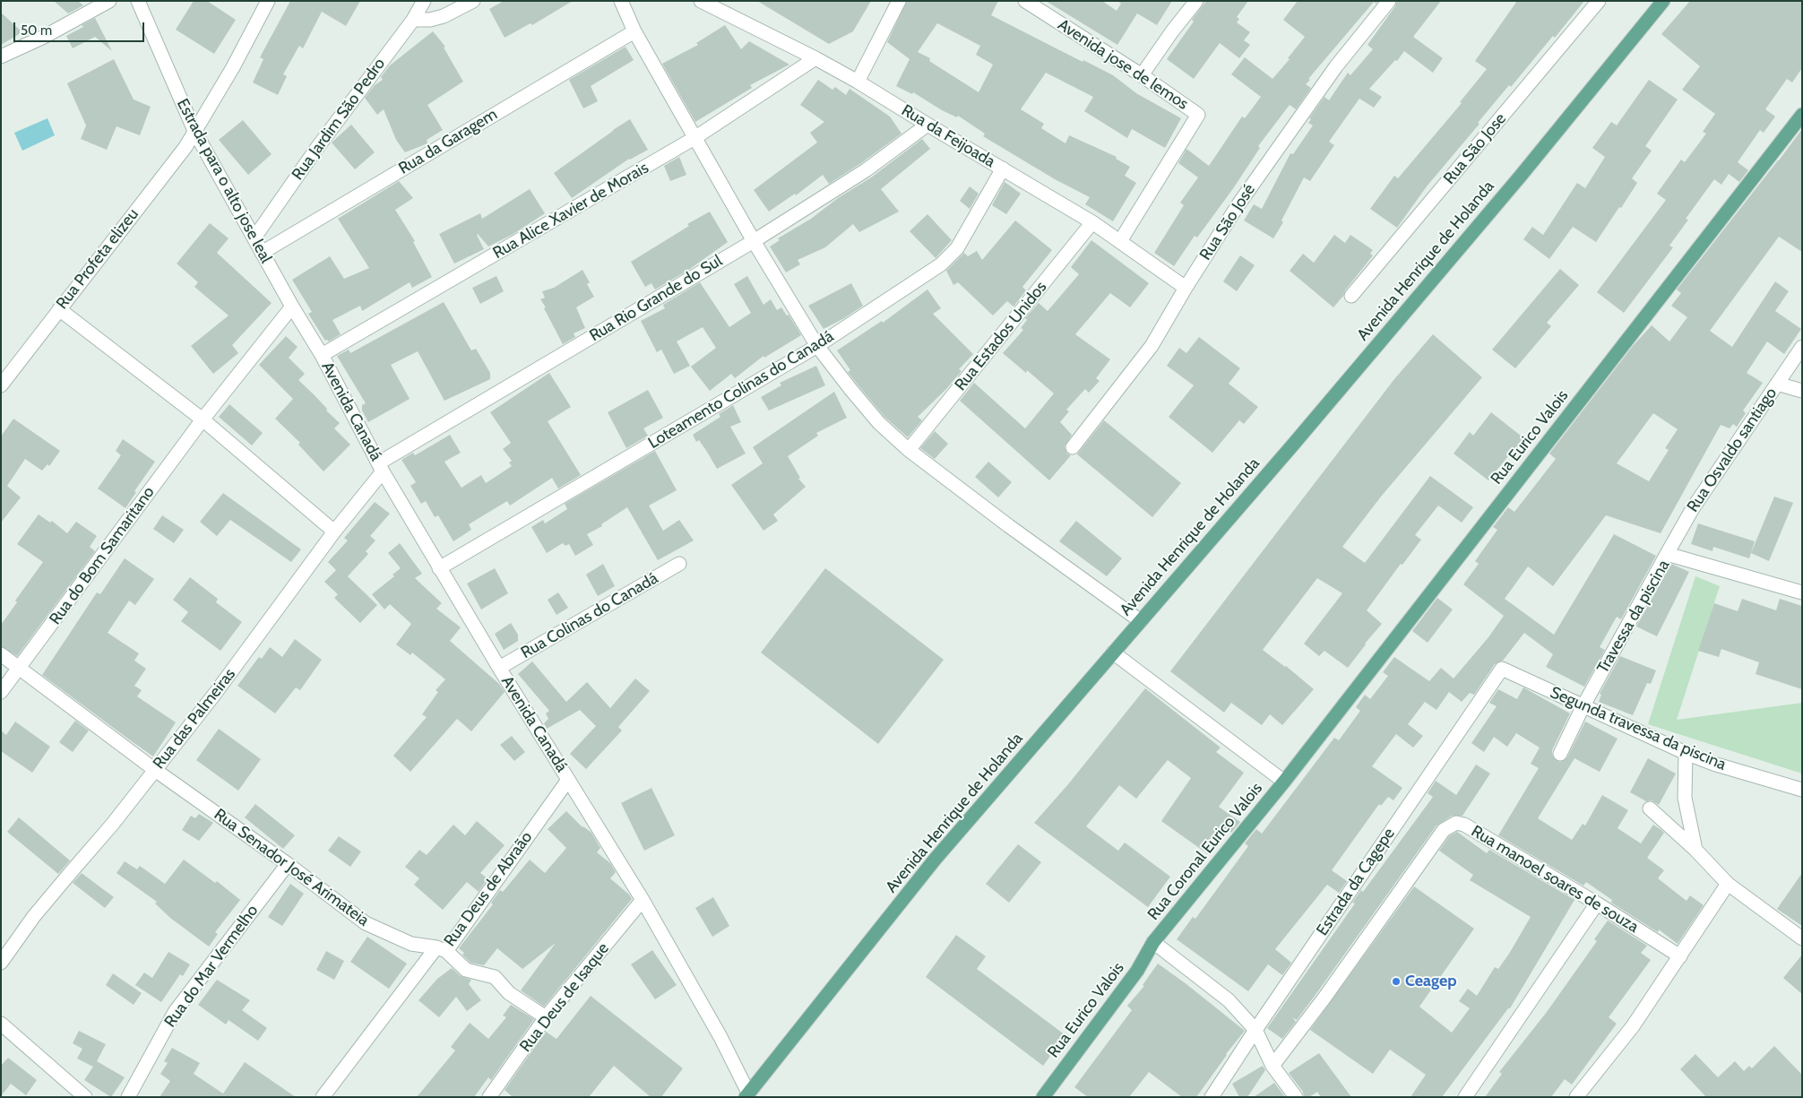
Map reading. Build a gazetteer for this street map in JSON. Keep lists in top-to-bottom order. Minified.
{"streets":{"main road":["Avenida Henrique de Holanda","Rua Eurico Valois","Rua Coronal Eurico Valois"],"street":["Avenida jose de lemos","Rua Jardim São Pedro","Rua da Feijoada","Rua da Garagem","Rua São Jose","Estrada para o alto jose leal","Rua Alice Xavier de Morais","Rua São José","Rua Profeta elizeu","Rua Rio Grande do Sul","Rua Estados Unidos","Loteamento Colinas do Canadá","Avenida Canadá","Rua Osvaldo santiago","Rua do Bom Samaritano","Rua Colinas do Canadá","Travessa da piscina","Rua das Palmeiras","Segunda travessa da piscina","Rua Senador José Arimateia","Rua manoel soares de souza","Estrada da Cagepe","Rua Deus de Abraão","Rua do Mar Vermelho","Rua Deus de Isaque"]},"crossings":[["Avenida jose de lemos","Rua da Feijoada"],["Rua Jardim São Pedro","Estrada para o alto jose leal"],["Rua da Feijoada","Rua Alice Xavier de Morais"],["Rua da Feijoada","Rua São José"],["Rua da Feijoada","Rua Rio Grande do Sul"],["Rua da Feijoada","Rua Estados Unidos"],["Rua da Feijoada","Loteamento Colinas do Canadá"],["Rua da Garagem","Estrada para o alto jose leal"],["Estrada para o alto jose leal","Rua Alice Xavier de Morais"],["Estrada para o alto jose leal","Rua Profeta elizeu"],["Estrada para o alto jose leal","Avenida Canadá"],["Rua Alice Xavier de Morais","Avenida Canadá"],["Avenida Henrique de Holanda","Avenida Canadá"],["Rua Rio Grande do Sul","Avenida Canadá"],["Rua Rio Grande do Sul","Rua das Palmeiras"],["Loteamento Colinas do Canadá","Avenida Canadá"],["Avenida Canadá","Rua Colinas do Canadá"],["Avenida Canadá","Rua das Palmeiras"],["Avenida Canadá","Rua Deus de Abraão"],["Avenida Canadá","Rua Deus de Isaque"],["Rua Eurico Valois","Rua Coronal Eurico Valois"],["Rua Osvaldo santiago","Travessa da piscina"],["Rua do Bom Samaritano","Rua Senador José Arimateia"],["Travessa da piscina","Segunda travessa da piscina"],["Rua das Palmeiras","Rua Senador José Arimateia"],["Segunda travessa da piscina","Estrada da Cagepe"],["Rua Senador José Arimateia","Rua Deus de Abraão"],["Rua Senador José Arimateia","Rua do Mar Vermelho"]],"places":["Ceagep"],"scale_bar":"50 m"}
